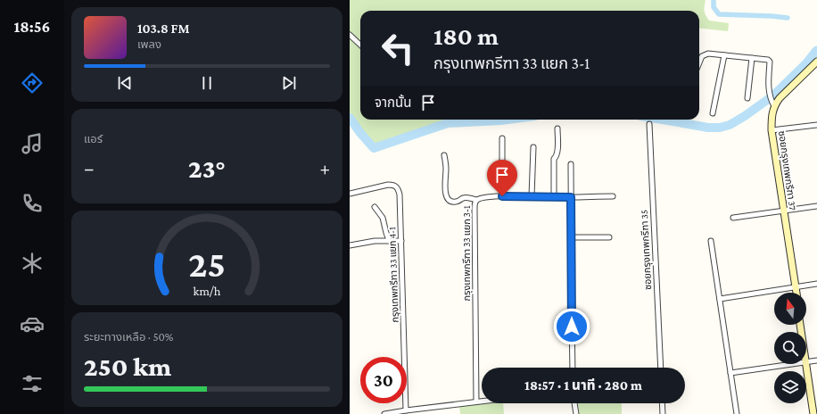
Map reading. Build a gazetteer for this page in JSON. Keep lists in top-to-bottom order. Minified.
{"streets":{"street":["ซอยกรุงเทพกรีฑา 37","ซอยกรุงเทพกรีฑา 35","กรุงเทพกรีฑา 33 แยก 3-1","กรุงเทพกรีฑา 33 แยก 4-1"]},"north":"top","page":{"tabs":"18:56","turn":["180 m","กรุงเทพกรีฑา 33 แยก 3-1"],"song":["103.8 FM","เพลง"],"then":"จากนั้น","tile":["แอร์",["ระยะทางเหลือ · 50%","250 km"]],"heat":["−","23°","+"],"limit":"30","trip":"18:57 · 1 นาที · 280 m","gauge":["25","km/h"]}}
